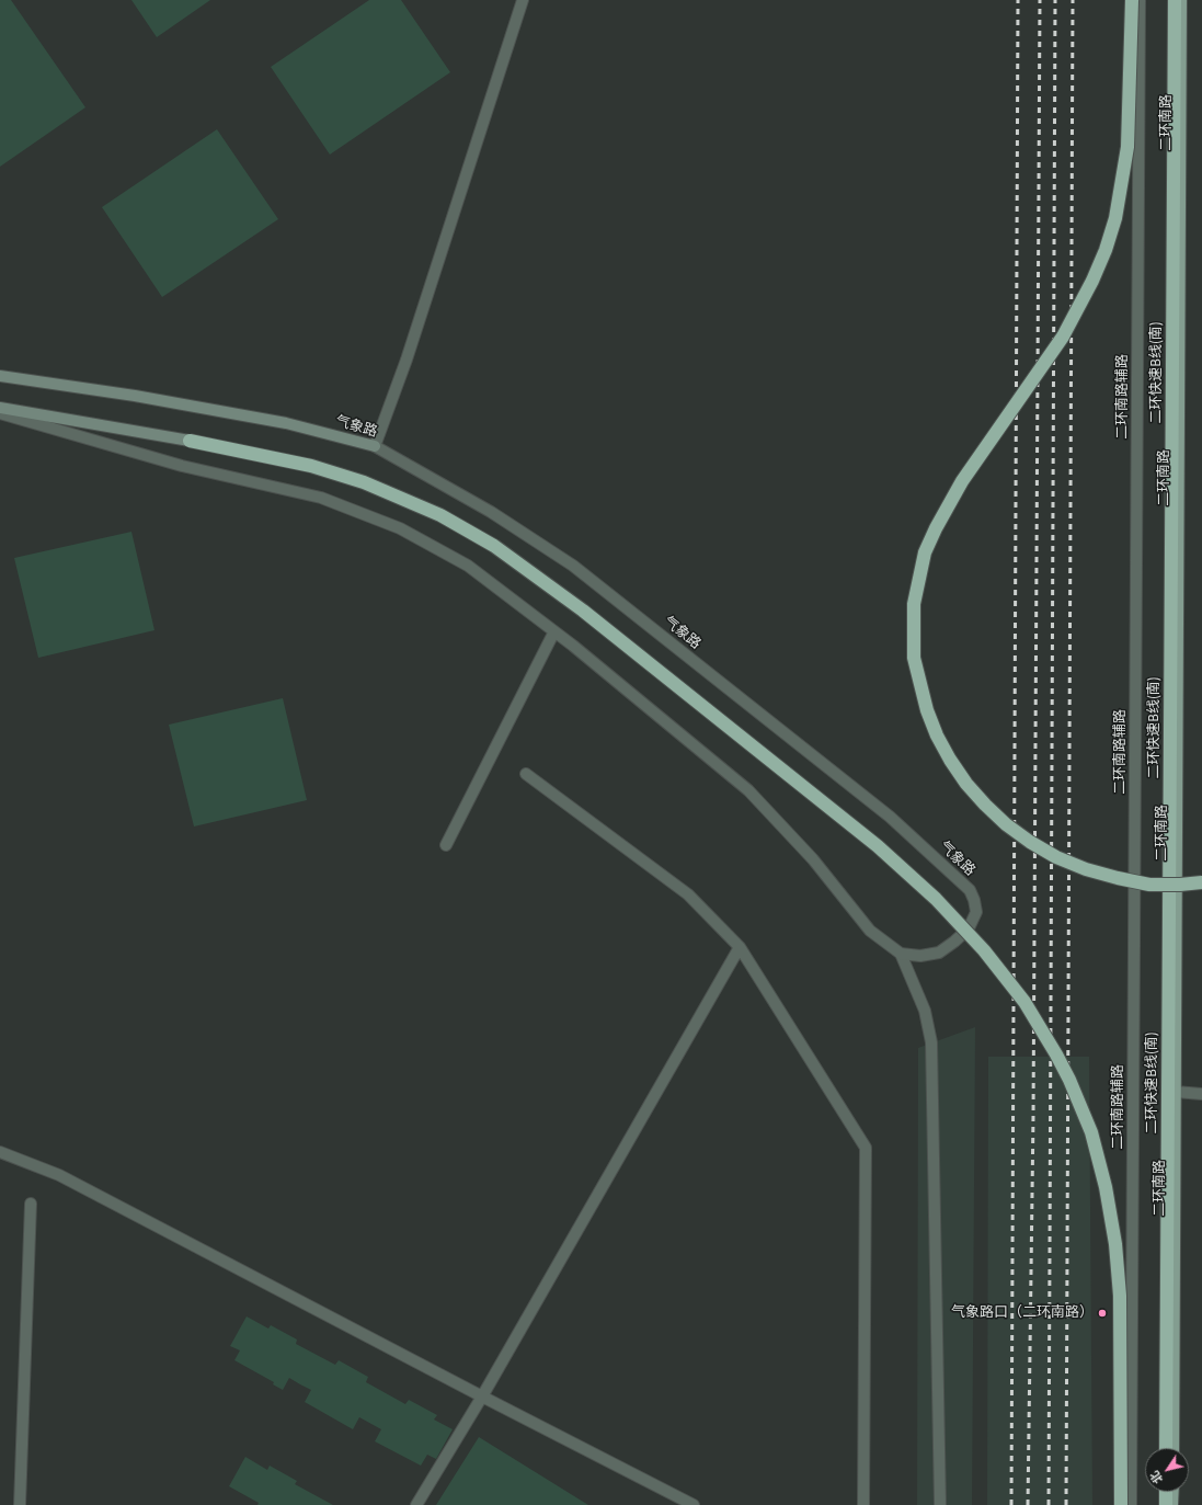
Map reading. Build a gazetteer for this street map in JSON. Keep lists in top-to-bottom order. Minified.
{"streets":{"highway":["二环快速B线(南)"],"main road":["二环南路"],"street":["二环南路辅路","气象路"]},"places":["气象路口（二环南路）"],"north":"bottom left"}
